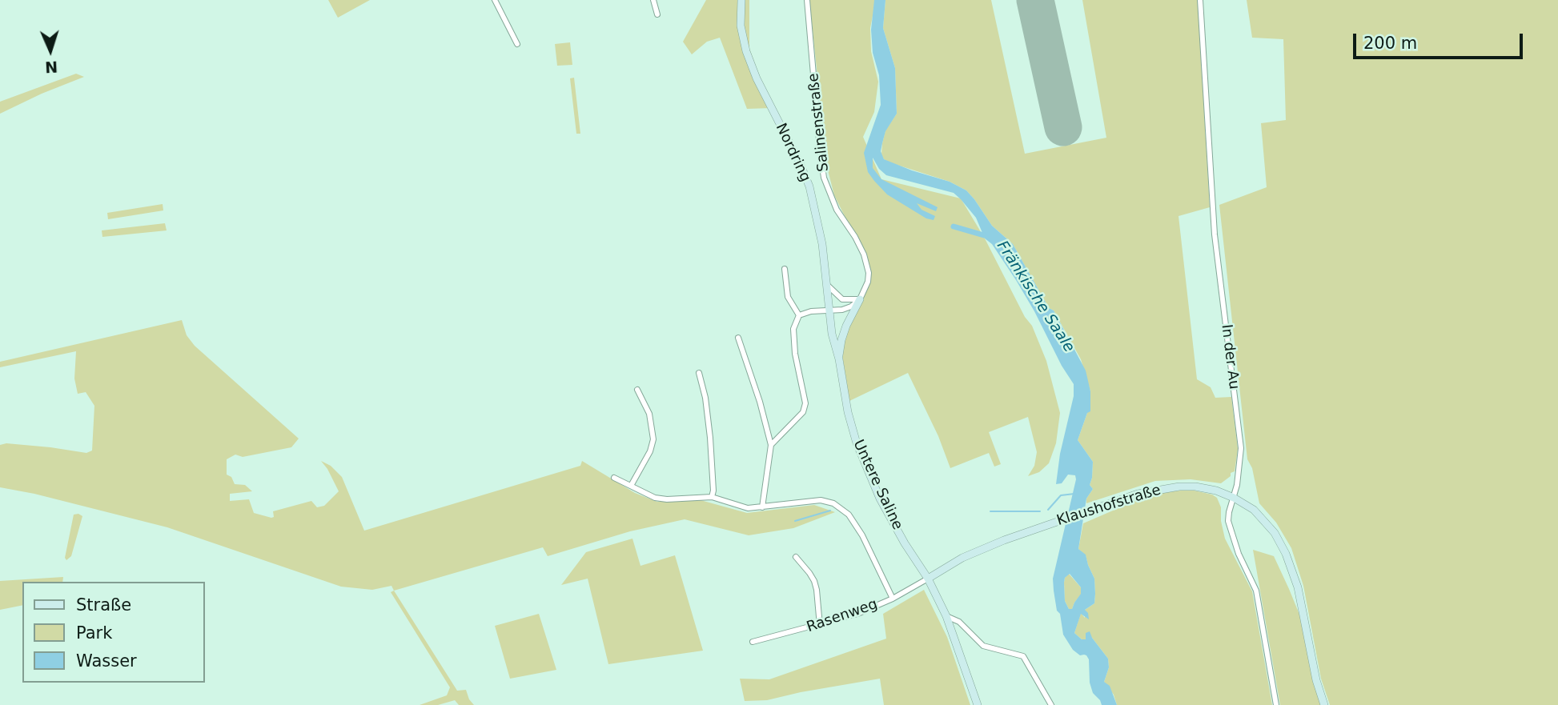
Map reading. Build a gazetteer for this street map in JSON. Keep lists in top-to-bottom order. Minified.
{"streets":{"main road":["Nordring","Untere Saline","Klaushofstraße"],"street":["Salinenstraße","In der Au","Rasenweg"]},"crossings":[["Nordring","Untere Saline"],["In der Au","Klaushofstraße"],["Untere Saline","Klaushofstraße"],["Untere Saline","Rasenweg"],["Klaushofstraße","Rasenweg"]],"water":["Fränkische Saale"],"legend":["Straße","Park","Wasser"],"scale_bar":"200 m","north":"bottom"}
